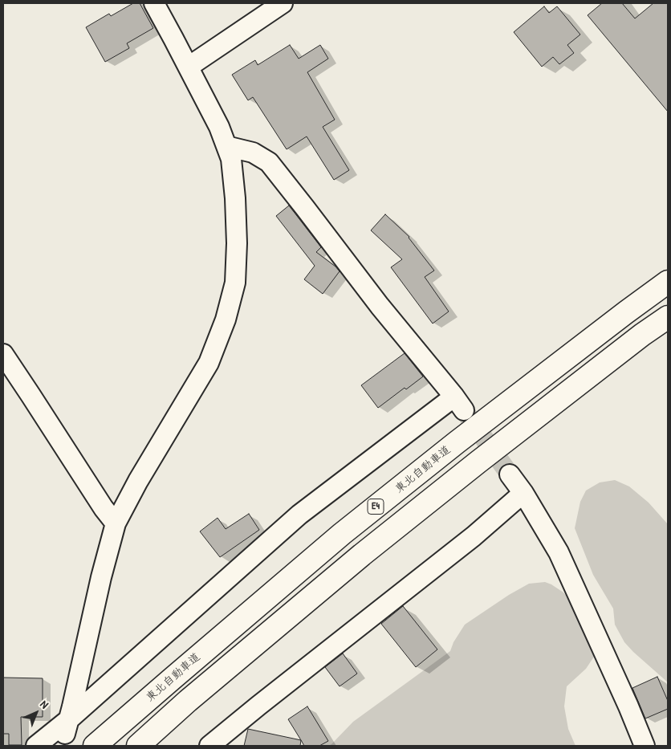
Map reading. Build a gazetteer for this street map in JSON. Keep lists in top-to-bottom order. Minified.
{"streets":{"highway":["東北自動車道","E4"]},"north":"top right"}
